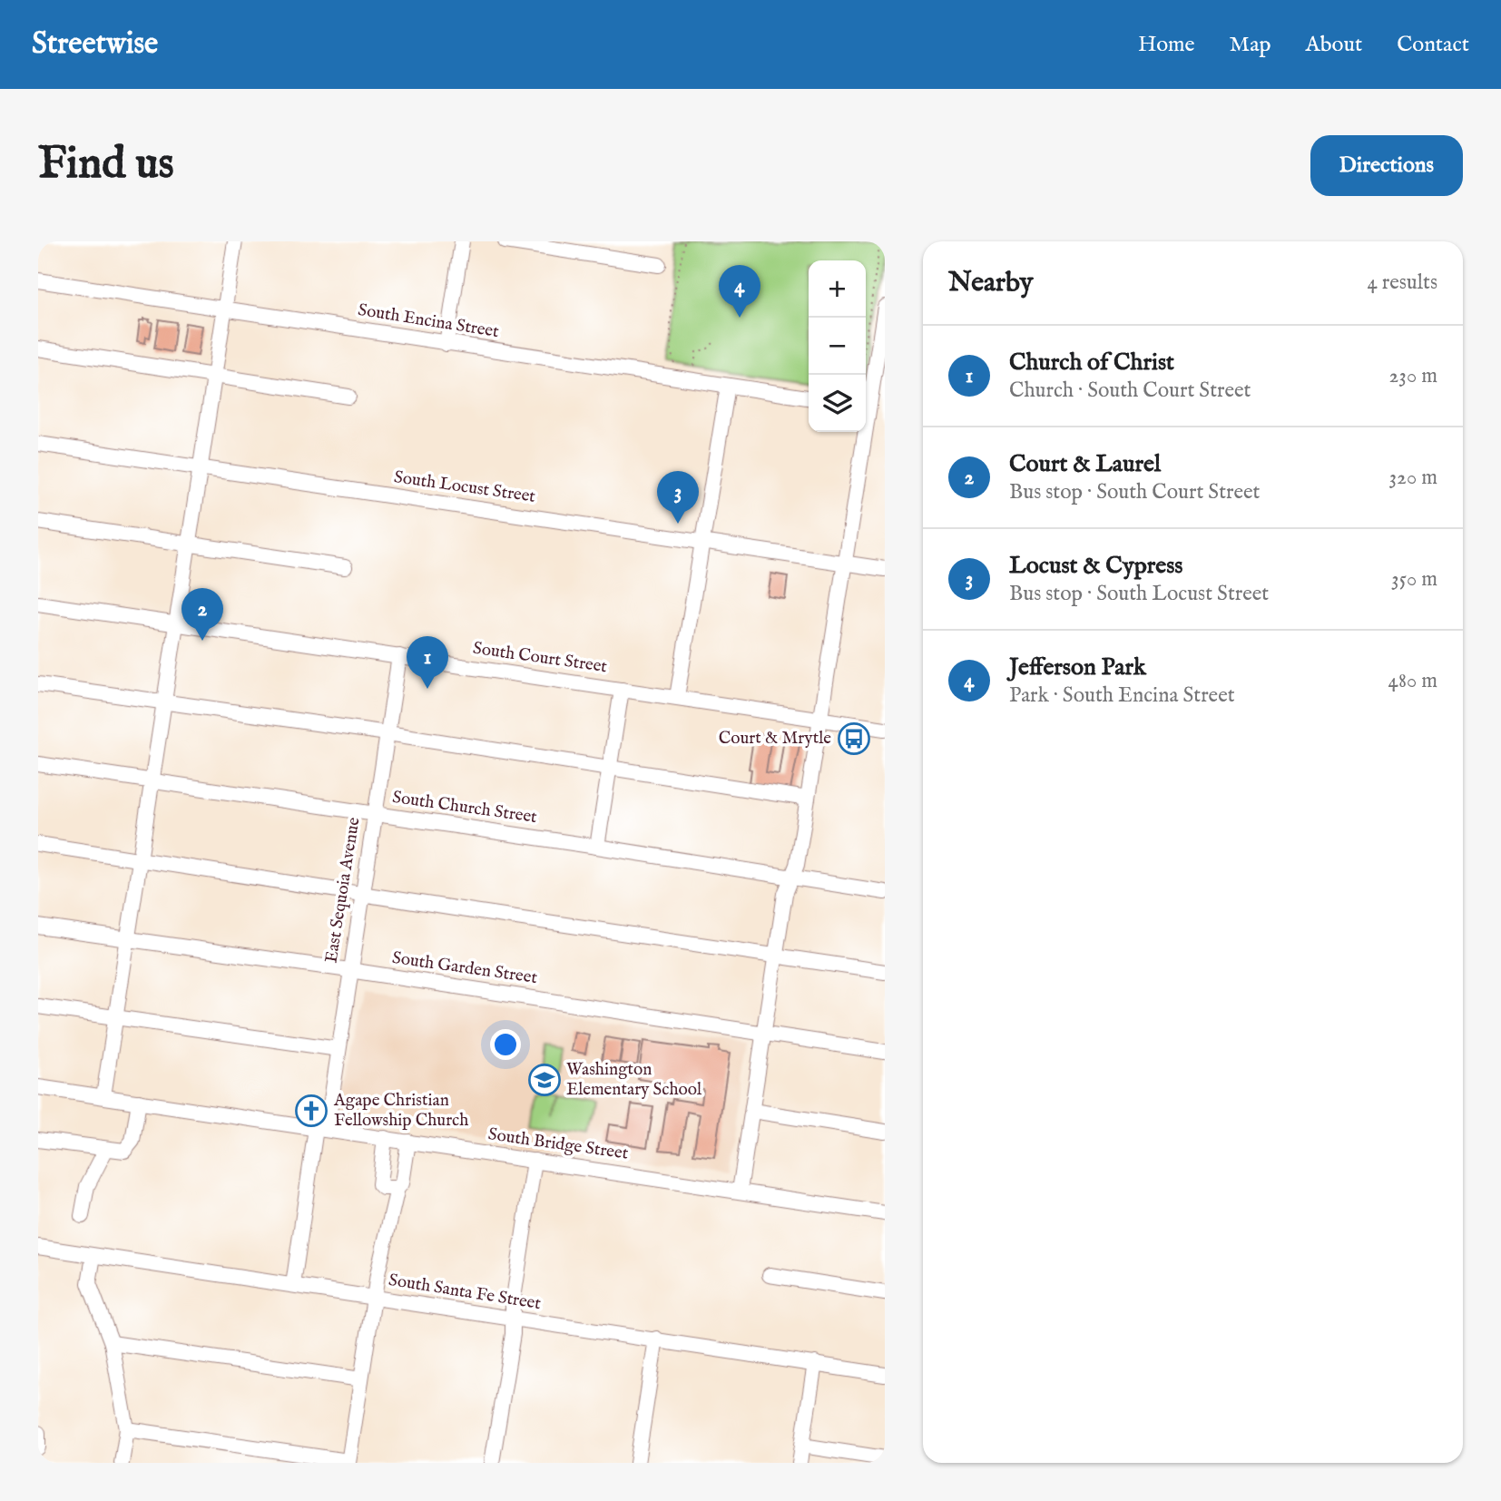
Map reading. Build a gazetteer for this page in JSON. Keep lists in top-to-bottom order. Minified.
{"streets":{"street":["South Encina Street","South Locust Street","South Court Street","South Church Street","East Sequoia Avenue","South Garden Street","South Bridge Street","South Santa Fe Street"]},"crossings":[["South Court Street","East Sequoia Avenue"],["South Church Street","East Sequoia Avenue"],["East Sequoia Avenue","South Garden Street"],["East Sequoia Avenue","South Bridge Street"],["East Sequoia Avenue","South Santa Fe Street"]],"places":{"bus stop":["Court & Mrytle"],"school or university":["Washington Elementary School"],"church":["Agape Christian Fellowship Church"]},"page":{"header":"Streetwise","nav":["Home","Map","About","Contact"],"buttons":"Directions","title":"Find us","heading":["Nearby","4 results"],"map_buttons":["+","−"],"pins":["4","3","2","1"],"list":[{"mark":"1","name":"Church of Christ","note":"Church · South Court Street","value":"230 m"},{"mark":"2","name":"Court & Laurel","note":"Bus stop · South Court Street","value":"320 m"},{"mark":"3","name":"Locust & Cypress","note":"Bus stop · South Locust Street","value":"350 m"},{"mark":"4","name":"Jefferson Park","note":"Park · South Encina Street","value":"480 m"}]}}
